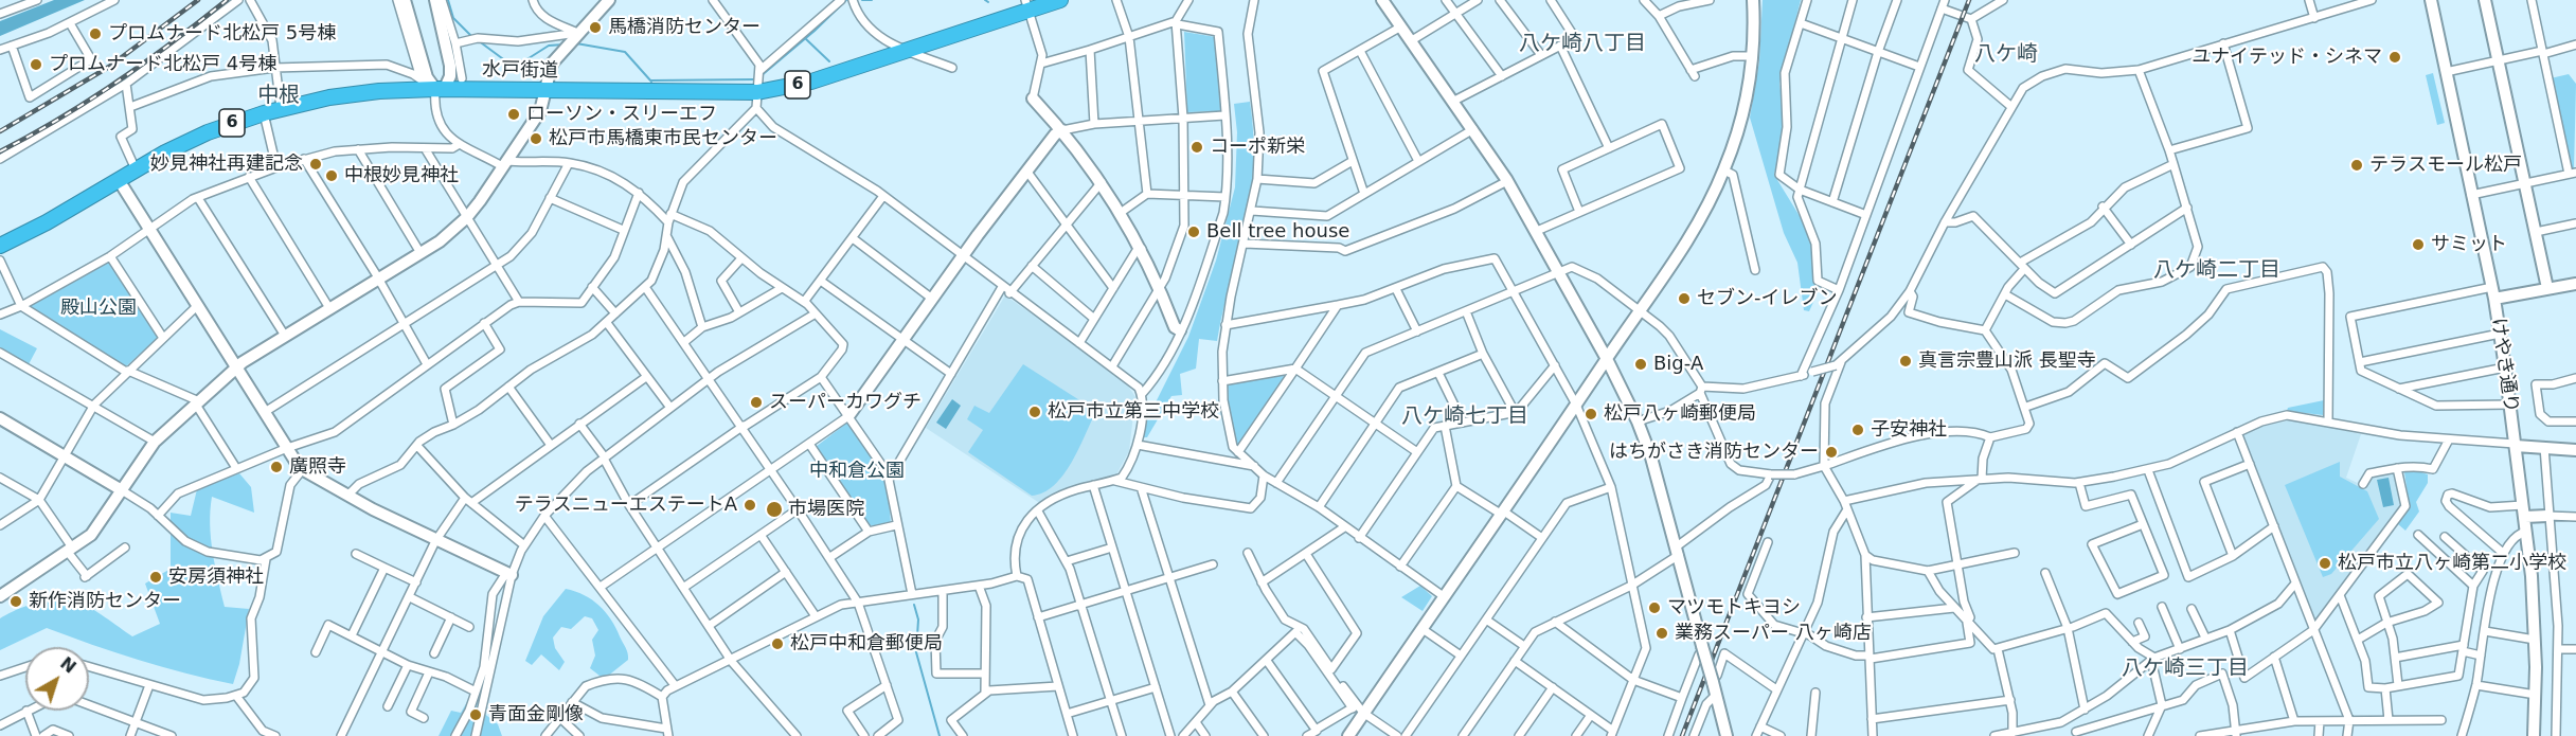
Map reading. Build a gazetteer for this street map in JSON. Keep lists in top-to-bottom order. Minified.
{"streets":{"highway":["水戸街道","6"],"street":["けやき通り"]},"districts":["八ケ崎八丁目","八ケ崎","中根","八ケ崎二丁目","八ケ崎七丁目","八ケ崎三丁目"],"parks":["殿山公園","中和倉公園"],"places":["馬橋消防センター","プロムナード北松戸 5号棟","ユナイテッド・シネマ","プロムナード北松戸 4号棟","ローソン・スリーエフ","松戸市馬橋東市民センター","コーポ新栄","妙見神社再建記念","テラスモール松戸","中根妙見神社","Bell tree house","サミット","セブン-イレブン","真言宗豊山派 長聖寺","Big-A","スーパーカワグチ","松戸市立第三中学校","松戸八ヶ崎郵便局","子安神社","はちがさき消防センター","廣照寺","テラスニューエステートA","市場医院","松戸市立八ヶ崎第二小学校","安房須神社","新作消防センター","マツモトキヨシ","業務スーパー 八ヶ崎店","松戸中和倉郵便局","青面金剛像"],"north":"top right"}
